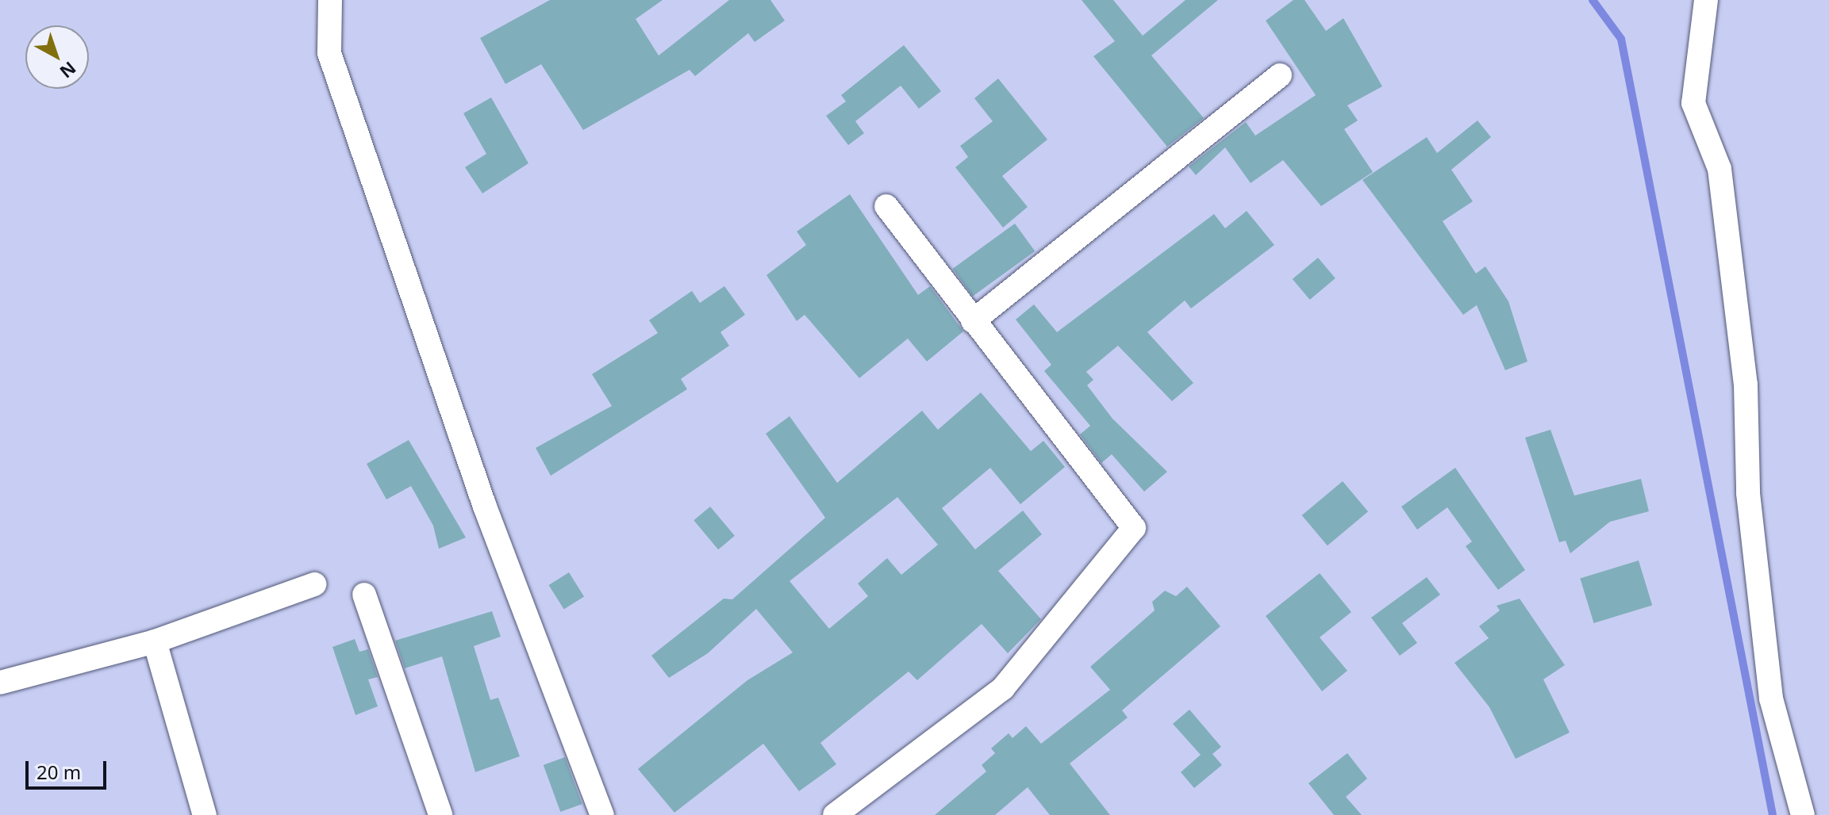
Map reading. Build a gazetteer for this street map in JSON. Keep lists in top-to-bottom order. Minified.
{"scale_bar":"20 m","north":"bottom right"}
